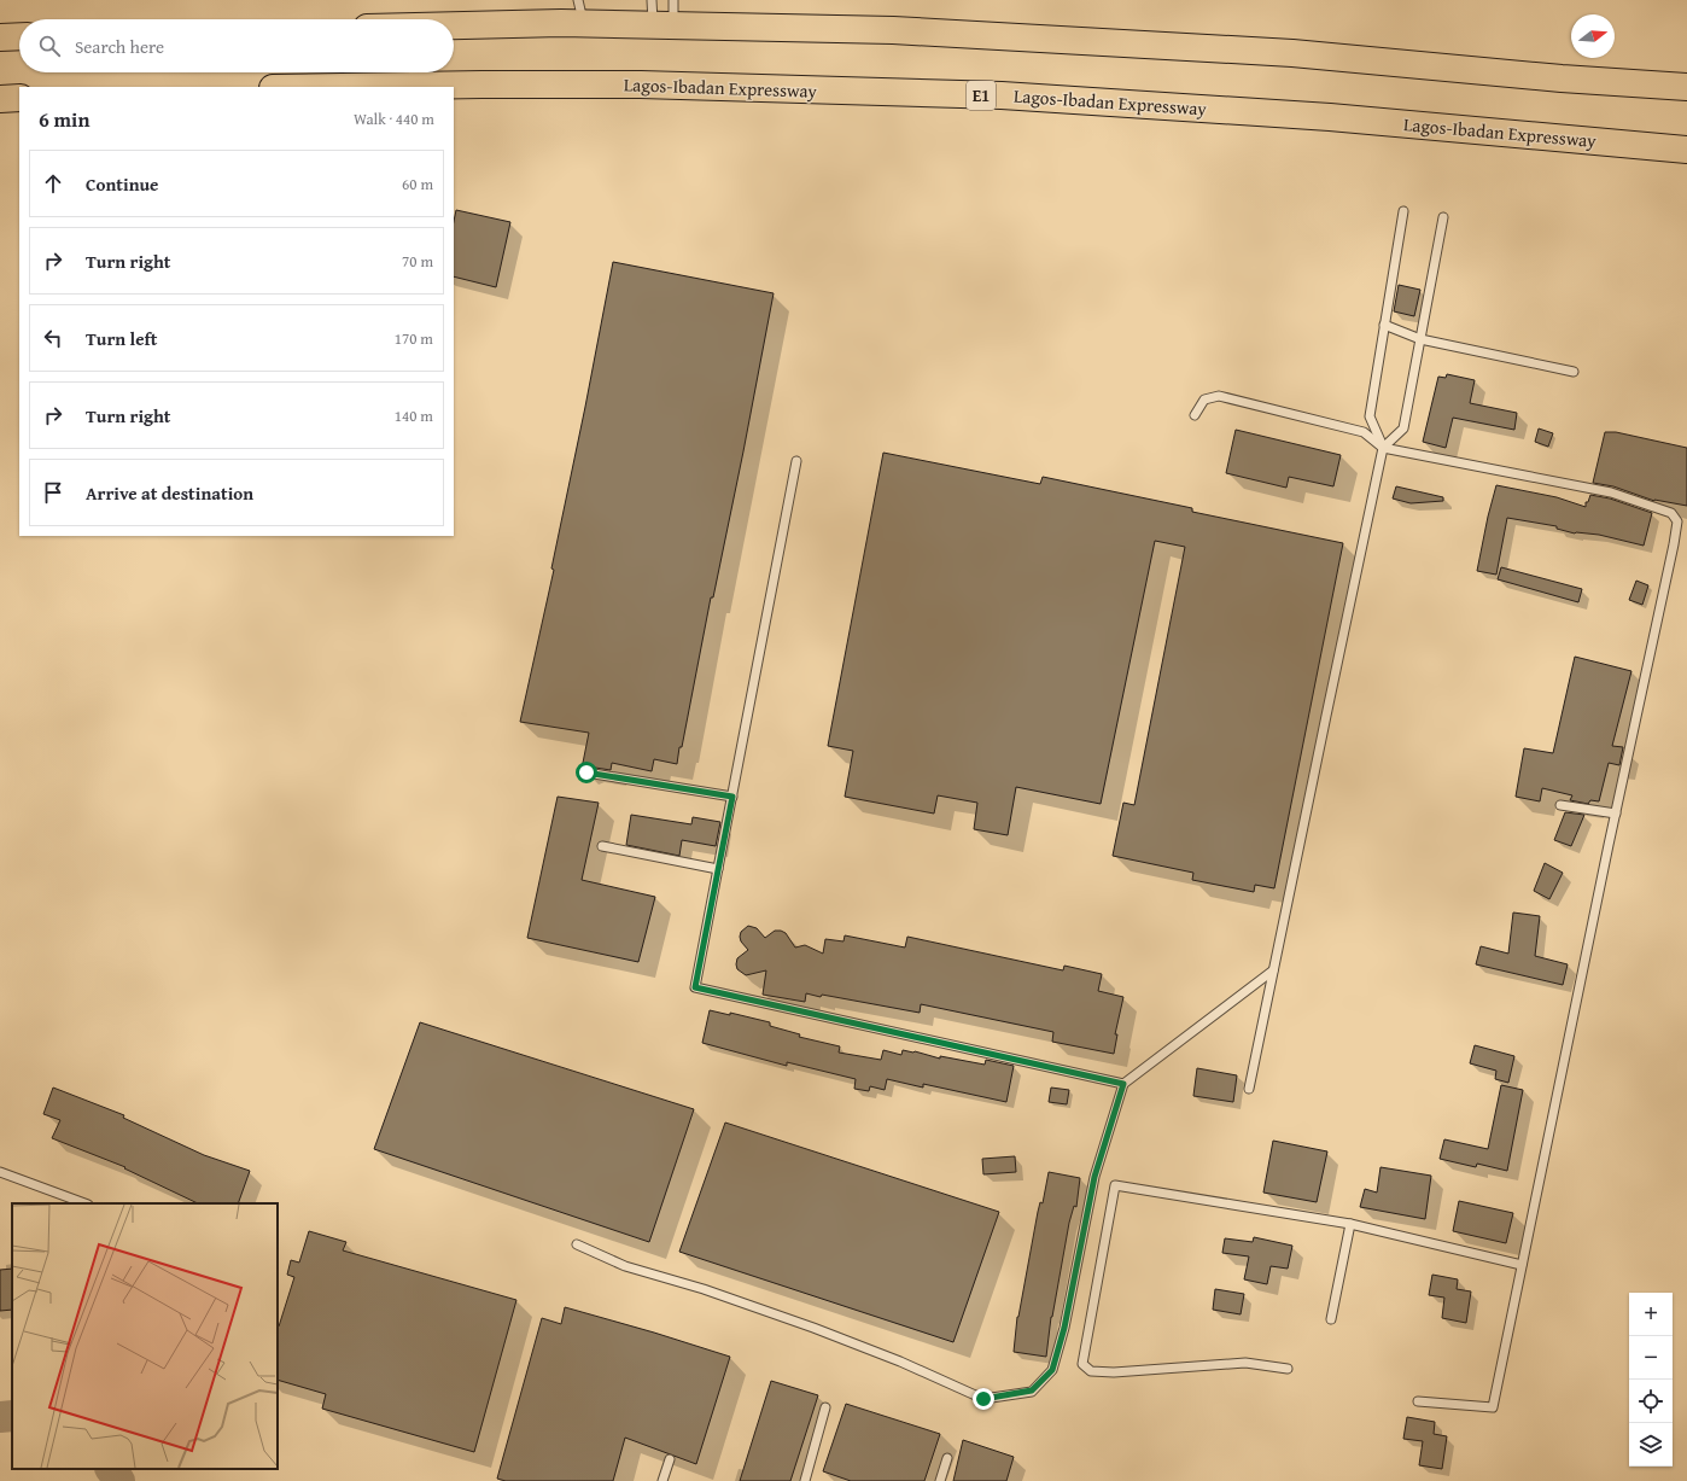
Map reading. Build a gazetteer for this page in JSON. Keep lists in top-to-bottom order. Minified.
{"streets":{"highway":["Lagos-Ibadan Expressway","E1"]},"north":"right","page":{"search":"Search here","heading":["6 min","Walk · 440 m"],"list":[["Continue","60 m"],["Turn right","70 m"],["Turn left","170 m"],["Turn right","140 m"],"Arrive at destination"],"map_buttons":["+","−"]}}
